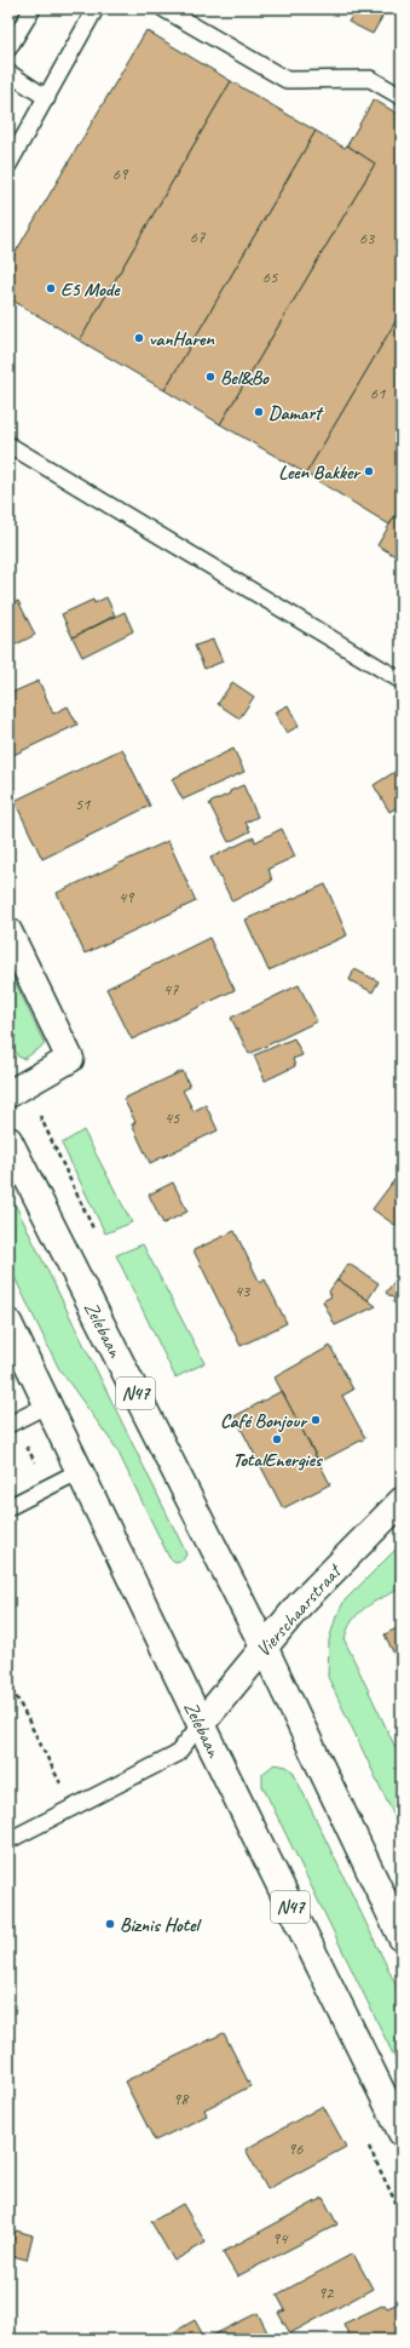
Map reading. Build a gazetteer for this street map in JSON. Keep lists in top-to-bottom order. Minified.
{"streets":{"main road":["Zelebaan","N47","Vierschaarstraat"]},"crossings":[["Zelebaan","Vierschaarstraat"]],"places":["E5 Mode","vanHaren","Bel&Bo","Damart","Leen Bakker","Café Bonjour","TotalEnergies","Biznis Hotel"],"house_numbers":["69","67","63","65","61","51","49","47","45","43","98","96","94","92"]}
